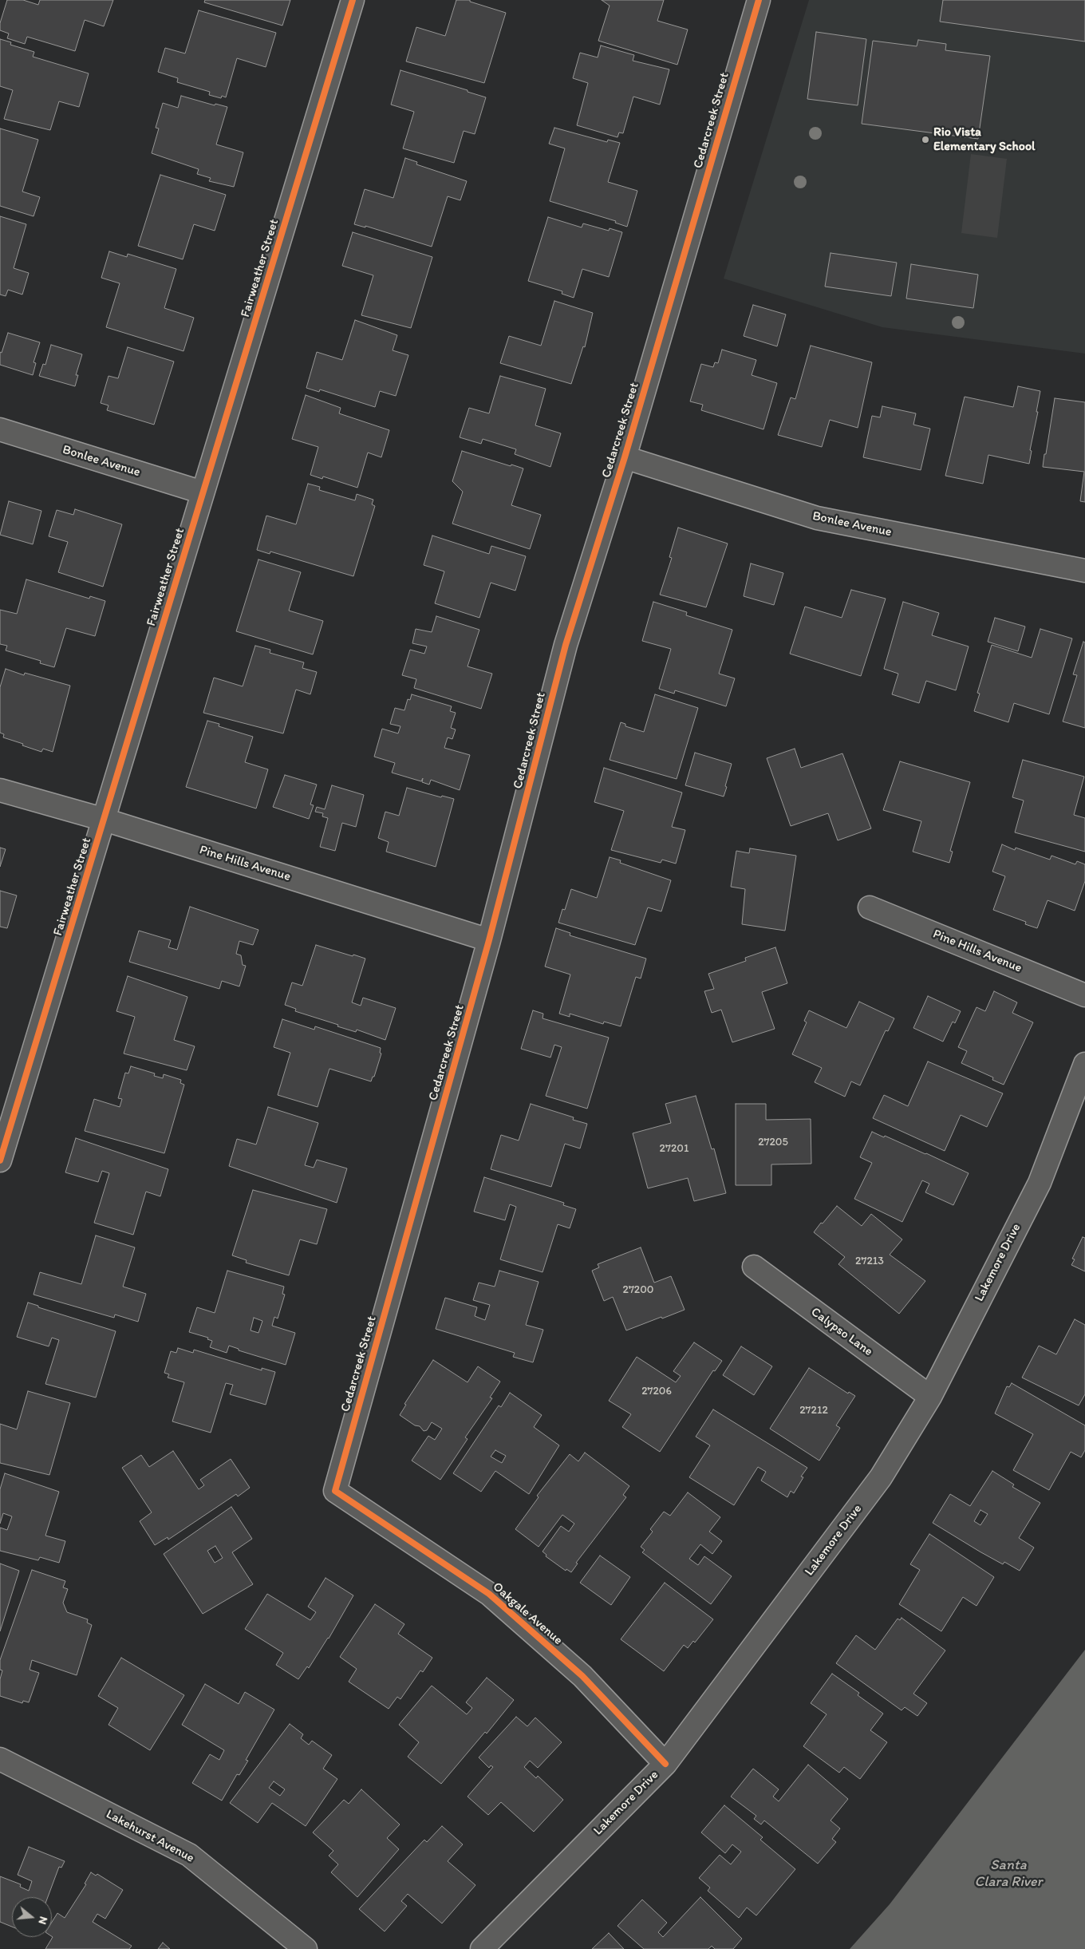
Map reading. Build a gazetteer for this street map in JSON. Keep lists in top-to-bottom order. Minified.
{"streets":{"street":["Cedarcreek Street","Fairweather Street","Bonlee Avenue","Pine Hills Avenue","Lakemore Drive","Calypso Lane","Oakgale Avenue","Lakehurst Avenue"]},"crossings":[["Cedarcreek Street","Bonlee Avenue"],["Cedarcreek Street","Pine Hills Avenue"],["Cedarcreek Street","Oakgale Avenue"],["Fairweather Street","Bonlee Avenue"],["Fairweather Street","Pine Hills Avenue"],["Lakemore Drive","Calypso Lane"],["Lakemore Drive","Oakgale Avenue"]],"water":["Santa Clara River"],"places":["Rio Vista Elementary School"],"house_numbers":["27205","27201","27213","27200","27206","27212"],"north":"right"}
